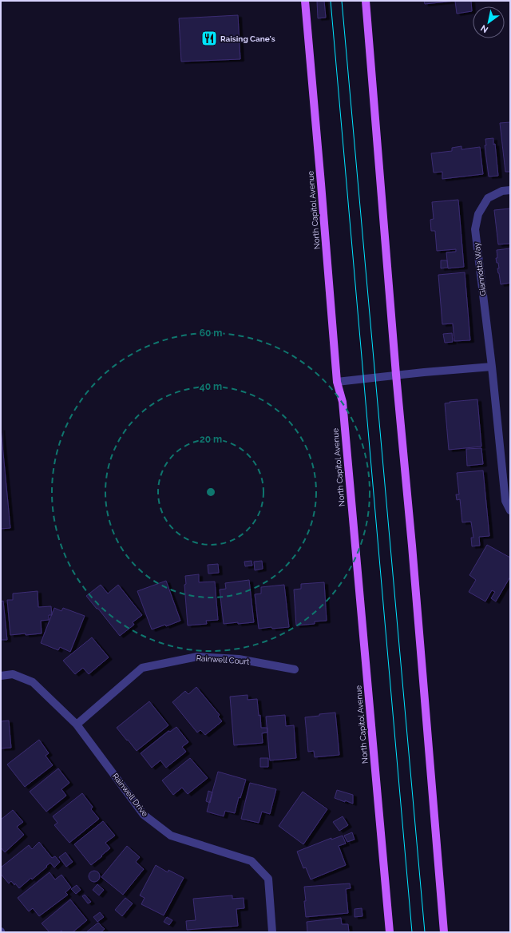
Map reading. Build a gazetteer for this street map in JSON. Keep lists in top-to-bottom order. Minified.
{"streets":{"main road":["North Capitol Avenue"],"street":["Giannotta Way","Rainwell Court","Rainwell Drive"]},"crossings":[["Rainwell Court","Rainwell Drive"]],"places":{"restaurant":["Raising Cane's"]},"north":"bottom left","rings":["60 m","40 m","20 m"]}
